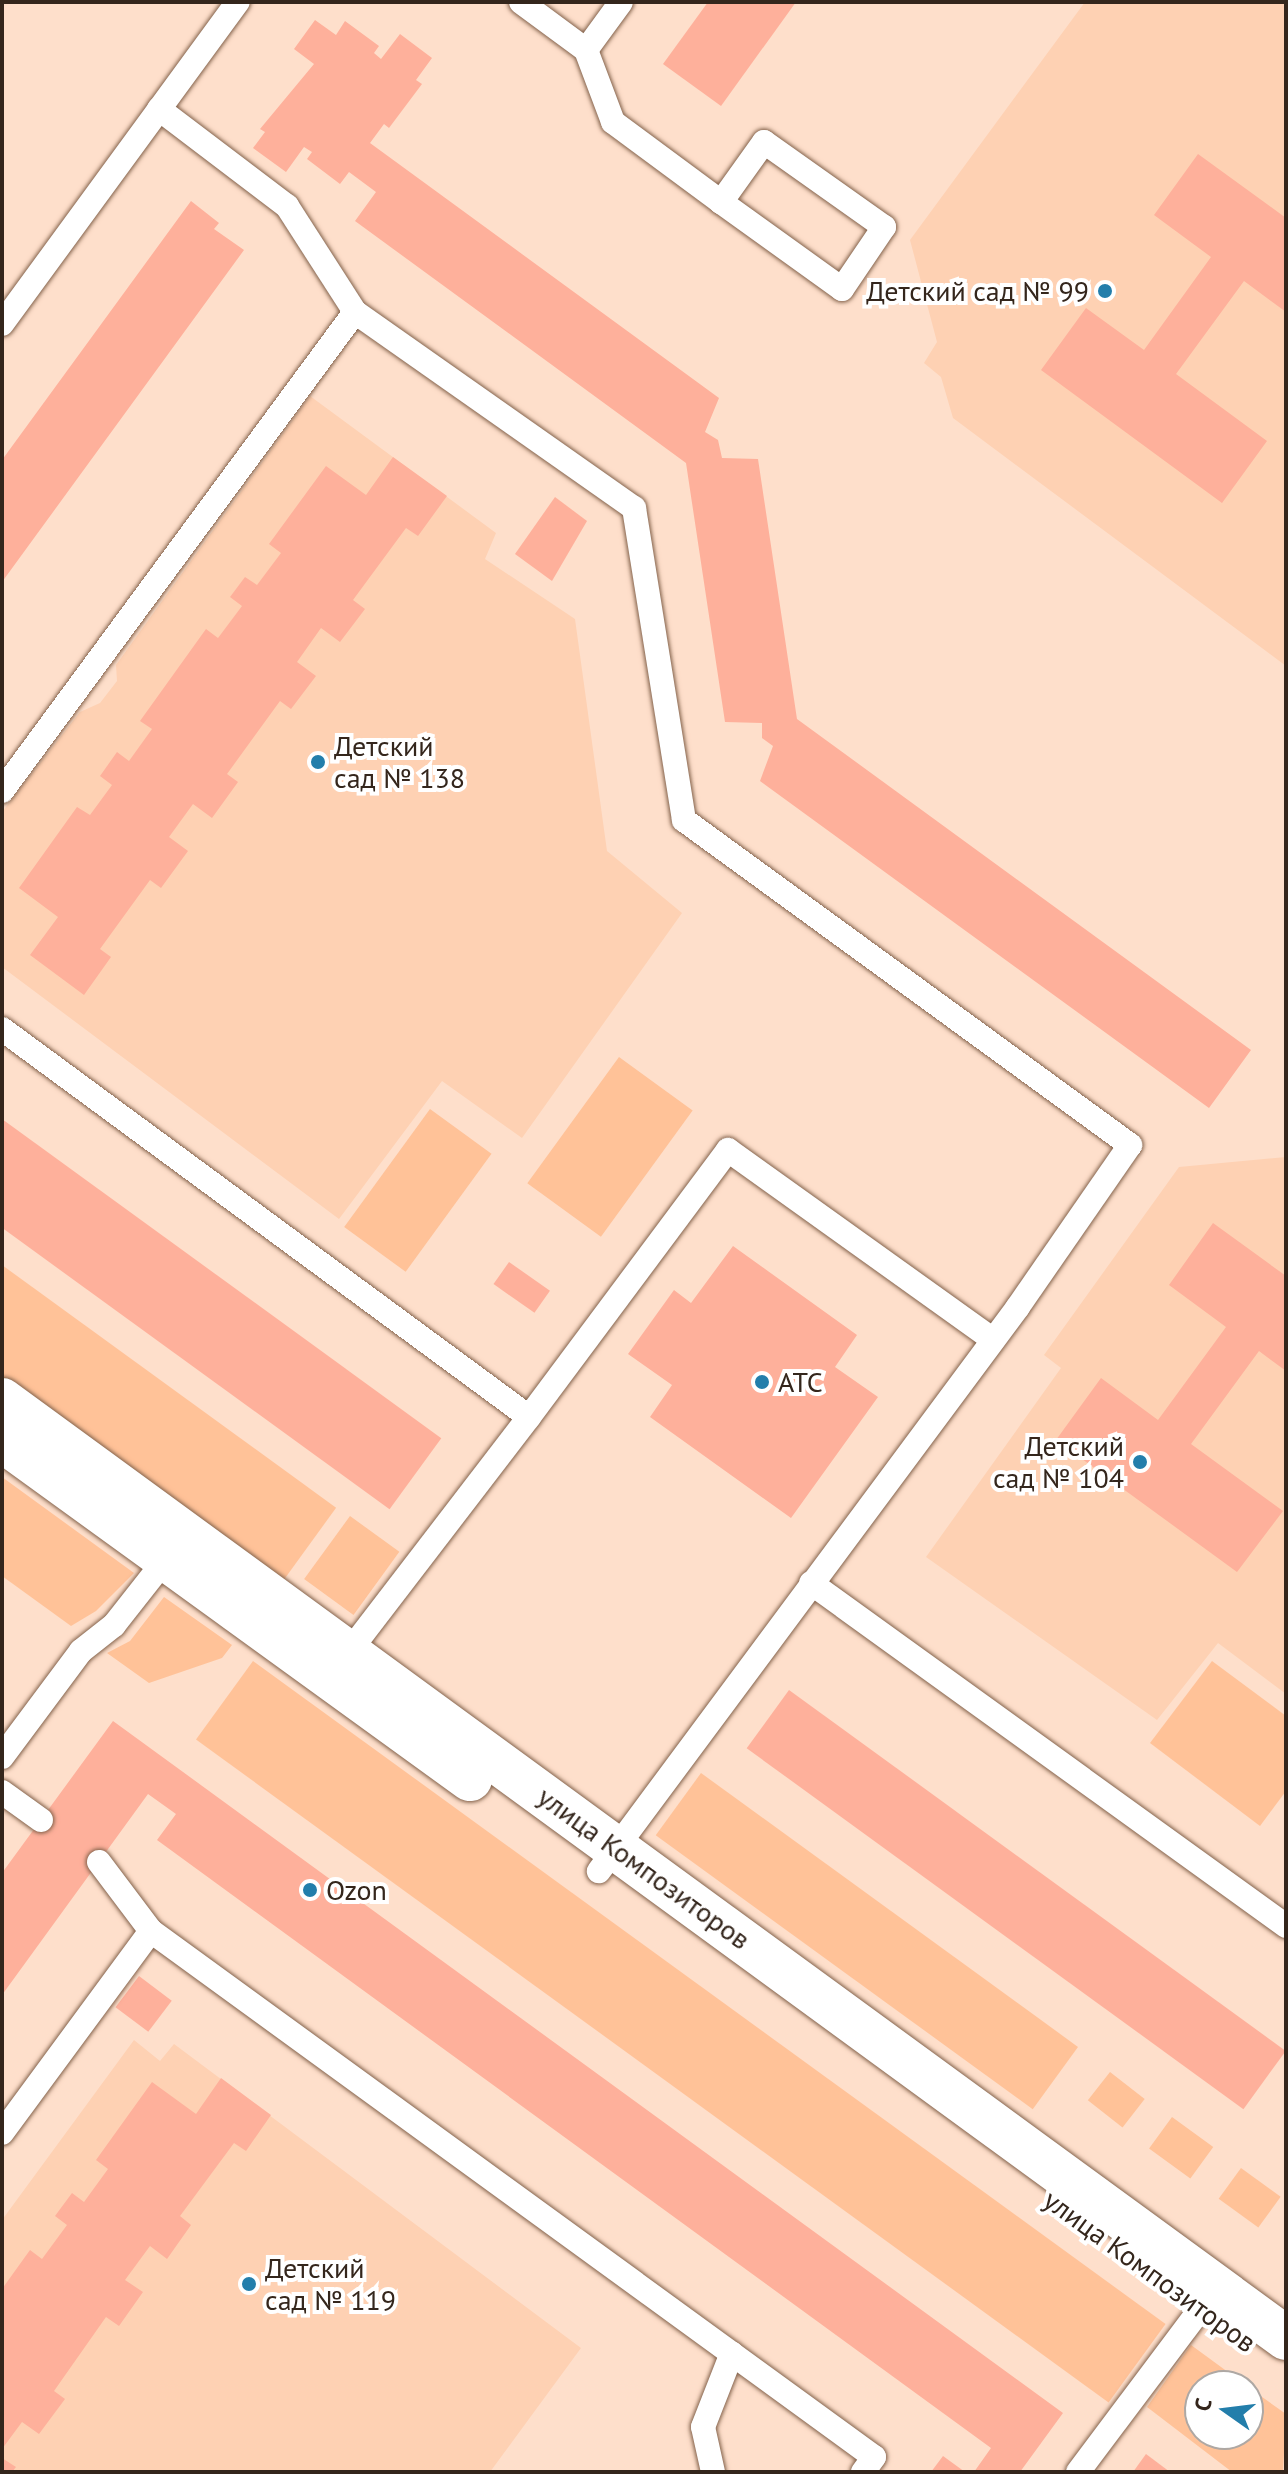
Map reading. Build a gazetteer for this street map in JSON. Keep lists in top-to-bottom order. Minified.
{"streets":{"street":["улица Композиторов"]},"places":["Детский сад № 99","Детский сад № 138","АТС","Детский сад № 104","Ozon","Детский сад № 119"],"north":"left"}
